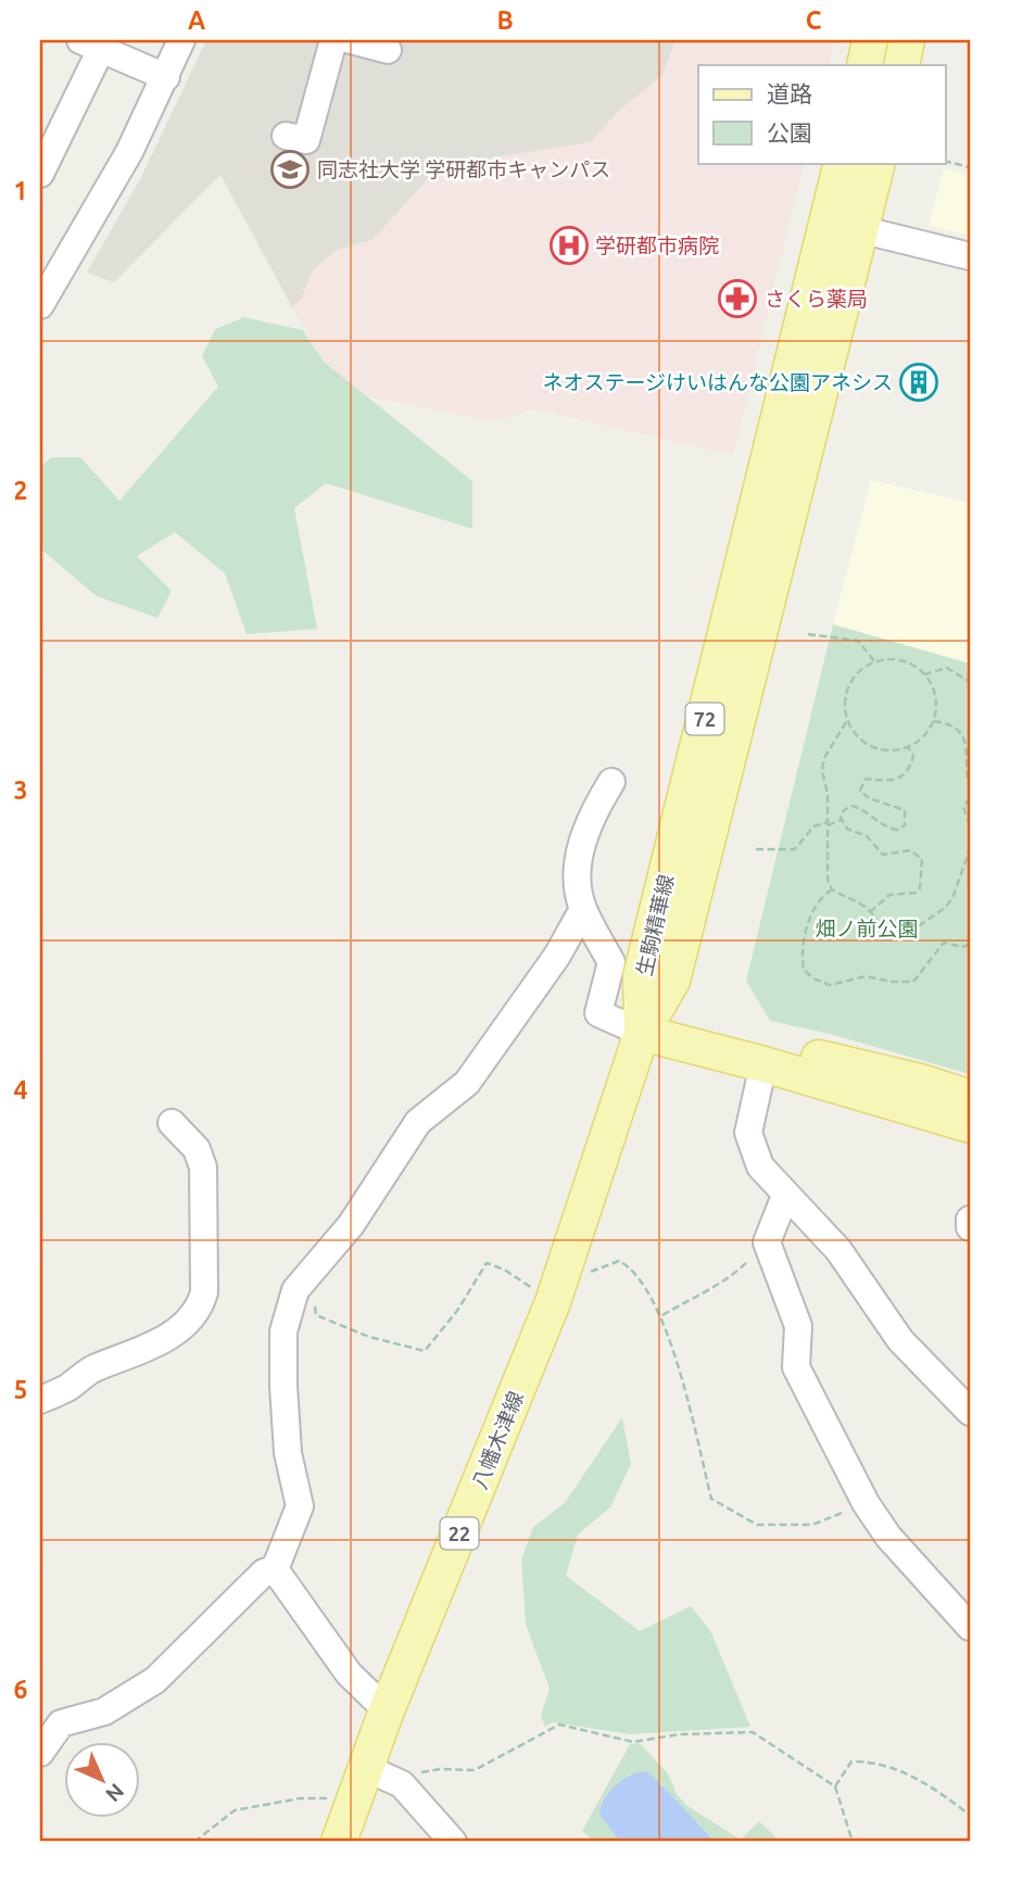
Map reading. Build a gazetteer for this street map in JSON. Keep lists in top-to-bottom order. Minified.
{"streets":{"main road":["72","生駒精華線","八幡木津線","22"]},"crossings":[["生駒精華線","八幡木津線"]],"parks":["畑ノ前公園"],"places":{"school or university":["同志社大学 学研都市キャンパス"],"hospital":["学研都市病院"],"pharmacy":["さくら薬局"],"building":["ネオステージけいはんな公園アネシス"]},"legend":["道路","公園"],"north":"bottom right","grid":{"columns":["A","B","C"],"rows":["1","2","3","4","5","6"]}}
